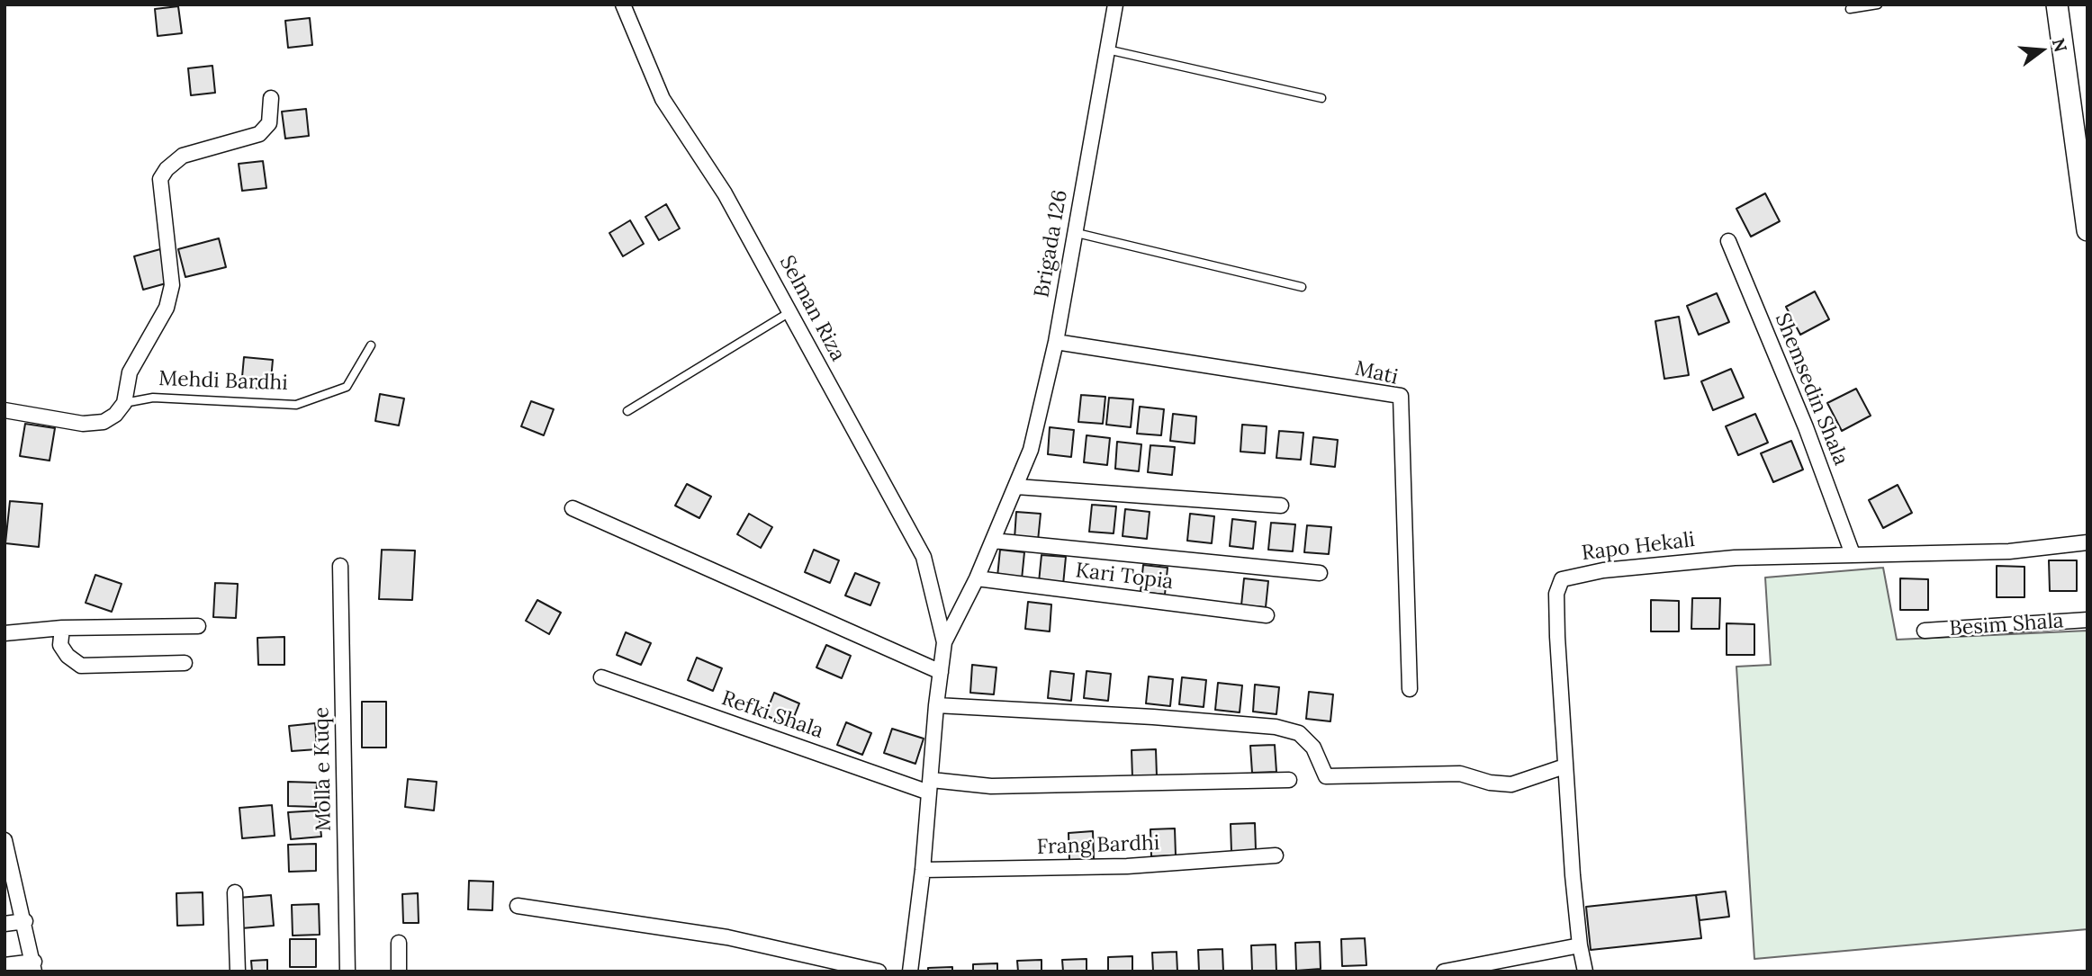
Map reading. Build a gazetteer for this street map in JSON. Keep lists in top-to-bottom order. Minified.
{"streets":{"street":["Brigada 126","Selman Riza","Mati","Mehdi Bardhi","Shemsedin Shala","Rapo Hekali","Kari Topia","Besim Shala","Refki Shala","Molla e Kuqe","Frang Bardhi"]},"crossings":[["Brigada 126","Selman Riza"],["Brigada 126","Mati"],["Brigada 126","Kari Topia"],["Shemsedin Shala","Rapo Hekali"]],"north":"right"}
